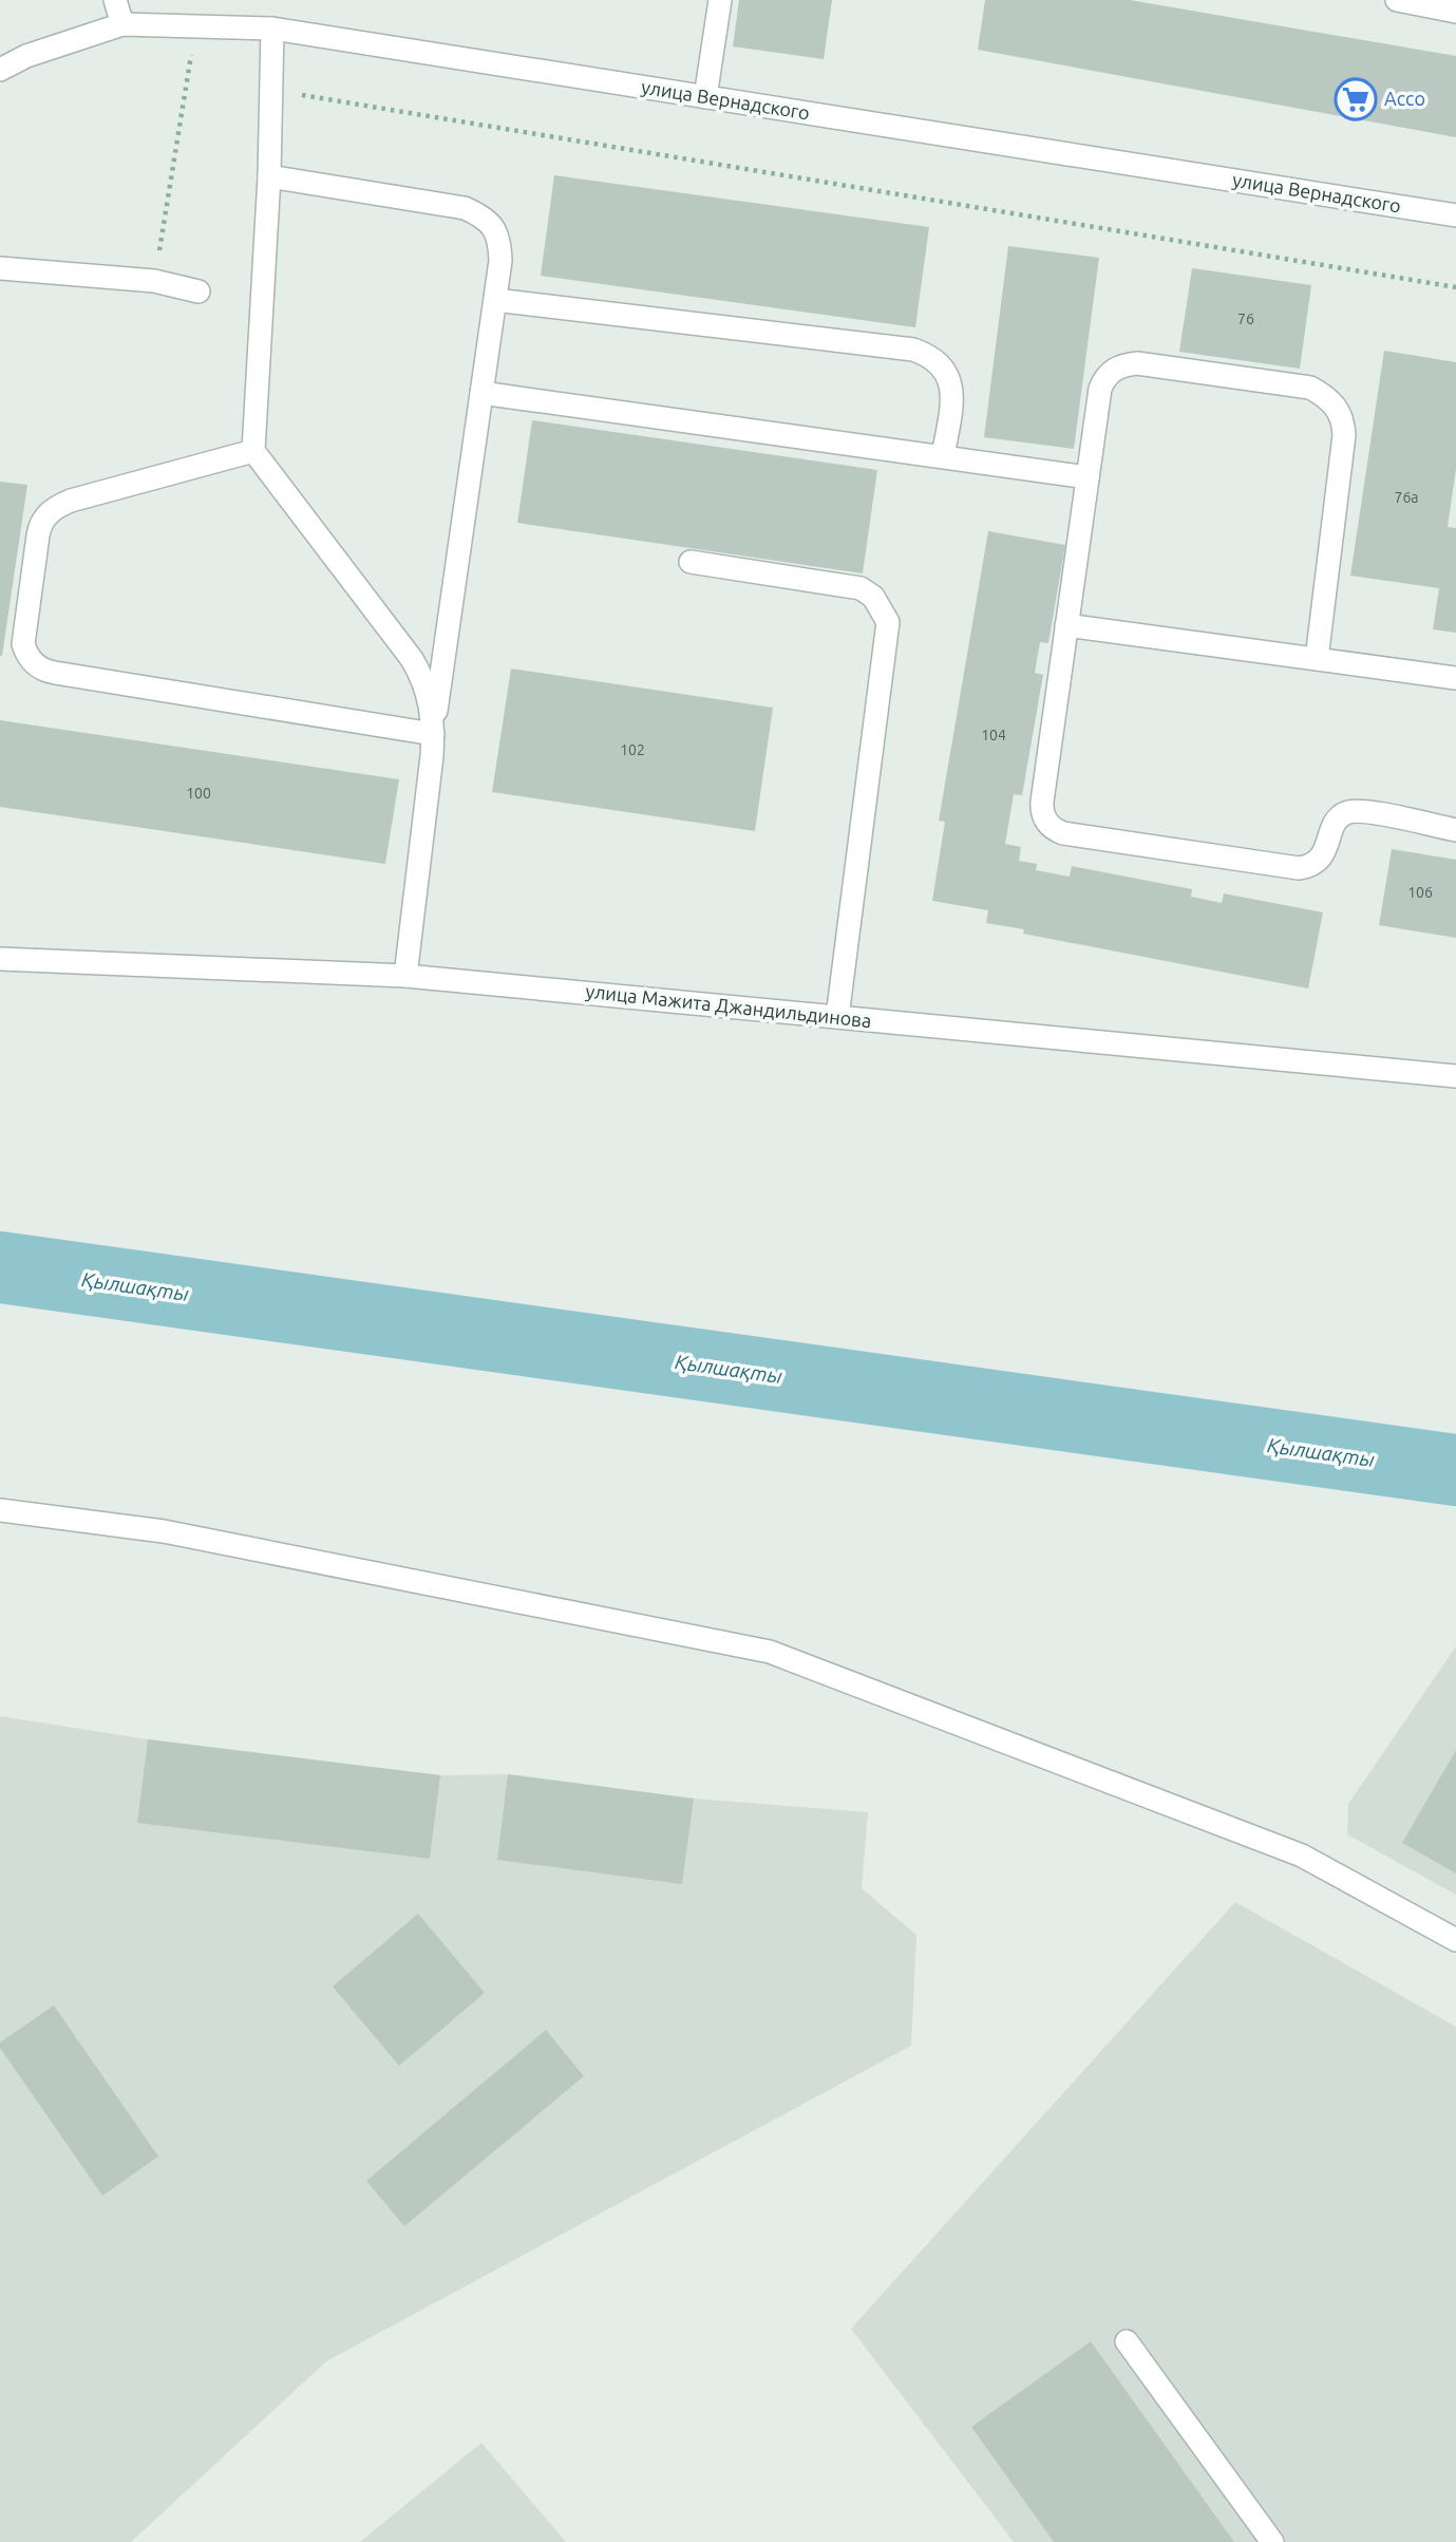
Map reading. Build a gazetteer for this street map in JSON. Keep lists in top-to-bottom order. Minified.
{"streets":{"street":["улица Вернадского","улица Мажита Джандильдинова"]},"water":["Қылшақты"],"places":{"supermarket":["Ассо"]},"house_numbers":["76","76а","104","102","100","106"]}
